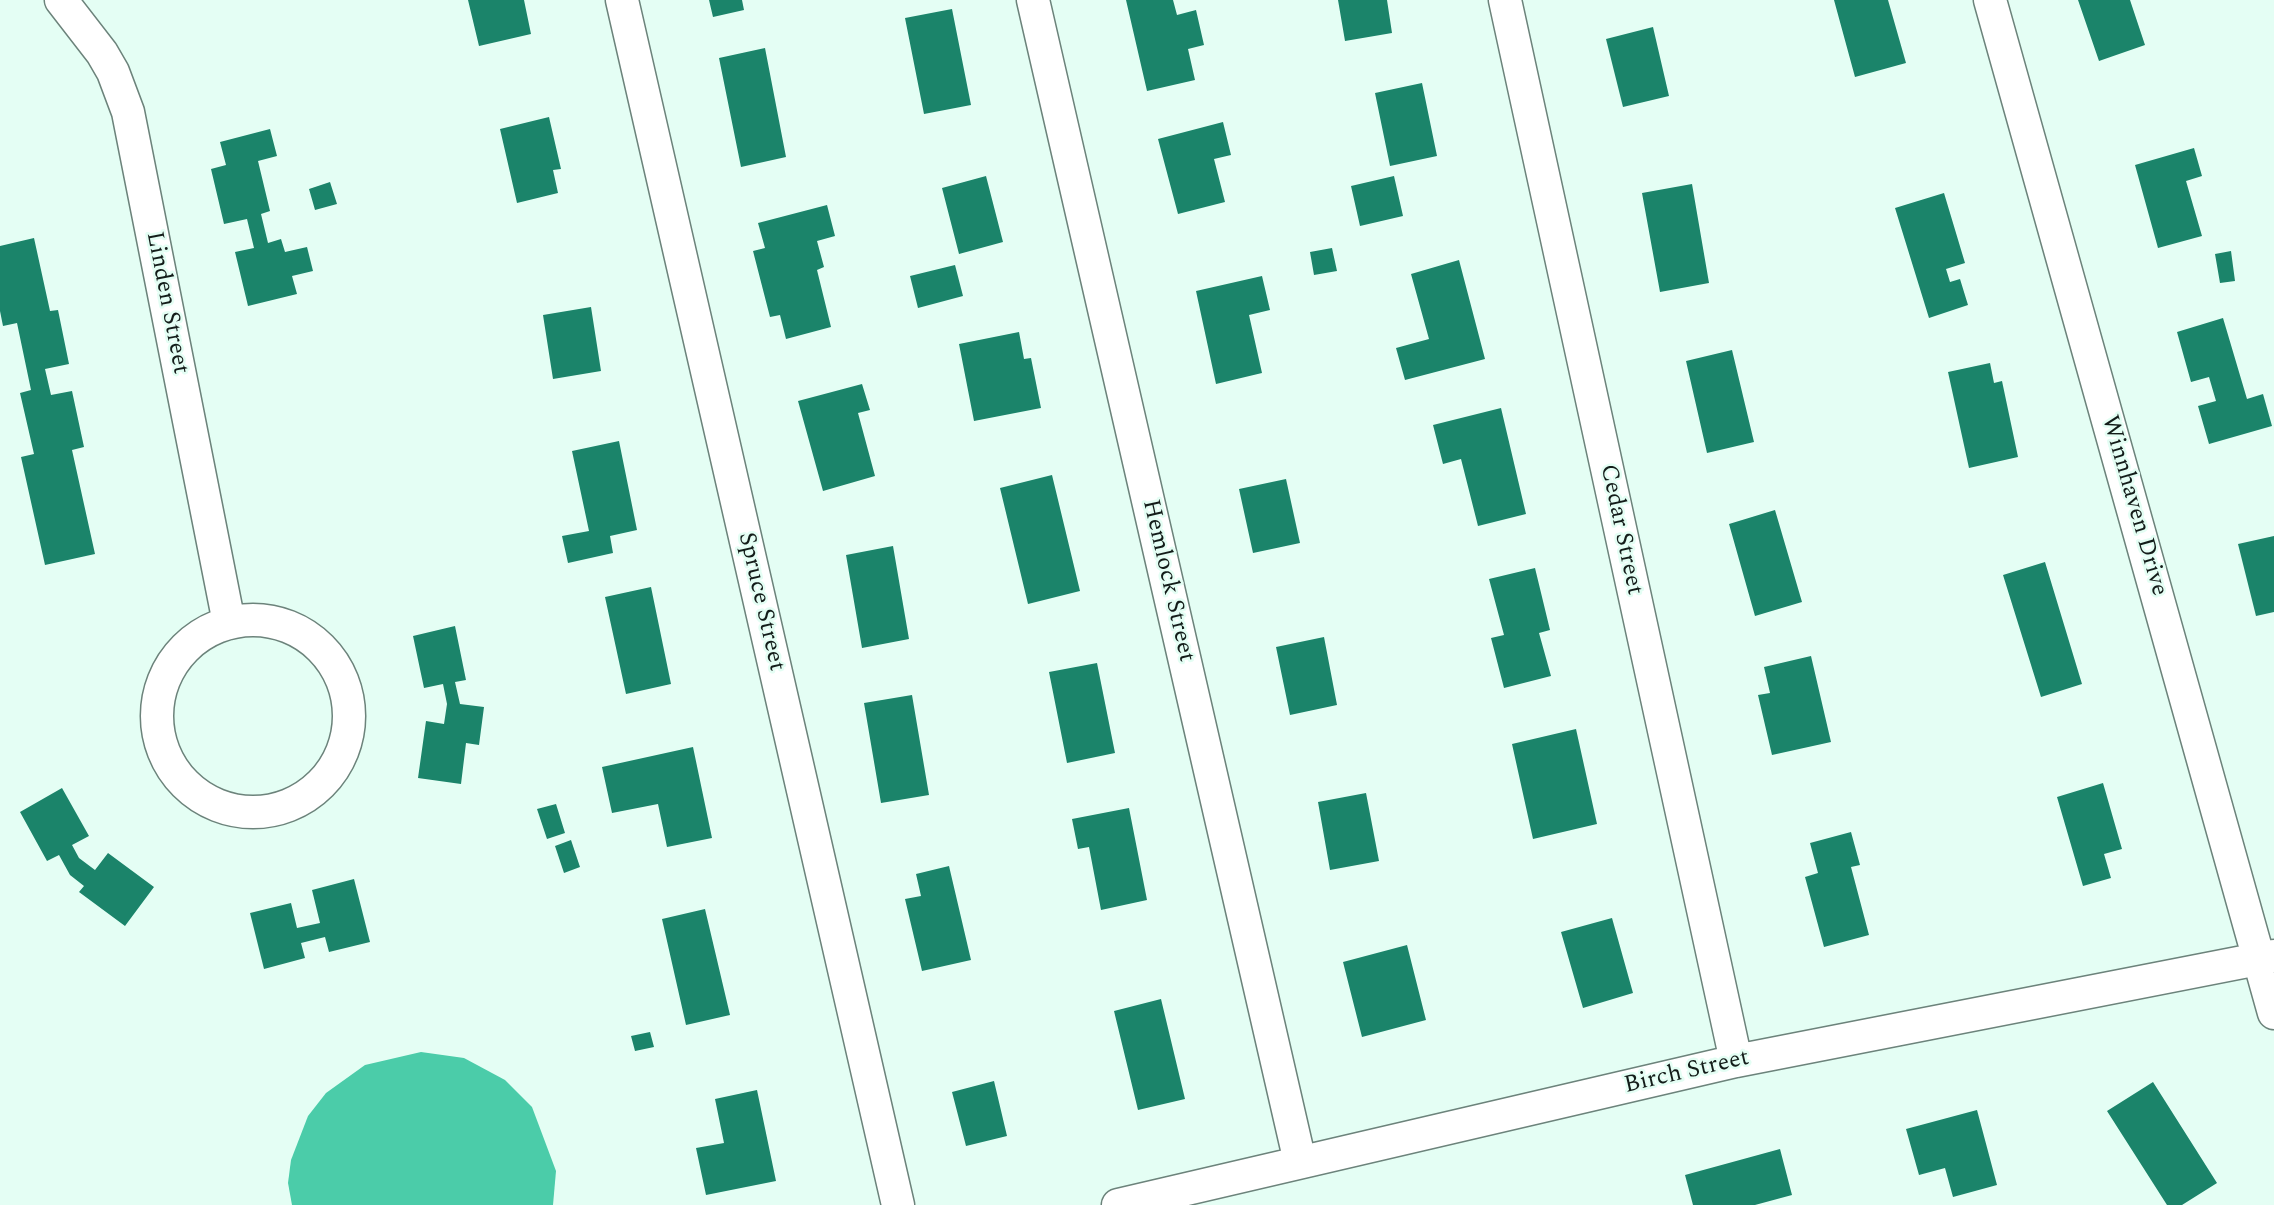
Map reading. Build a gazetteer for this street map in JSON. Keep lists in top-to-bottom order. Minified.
{"streets":{"street":["Linden Street","Winnhaven Drive","Cedar Street","Hemlock Street","Spruce Street","Birch Street"]},"crossings":[["Winnhaven Drive","Birch Street"],["Cedar Street","Birch Street"],["Hemlock Street","Birch Street"]]}
